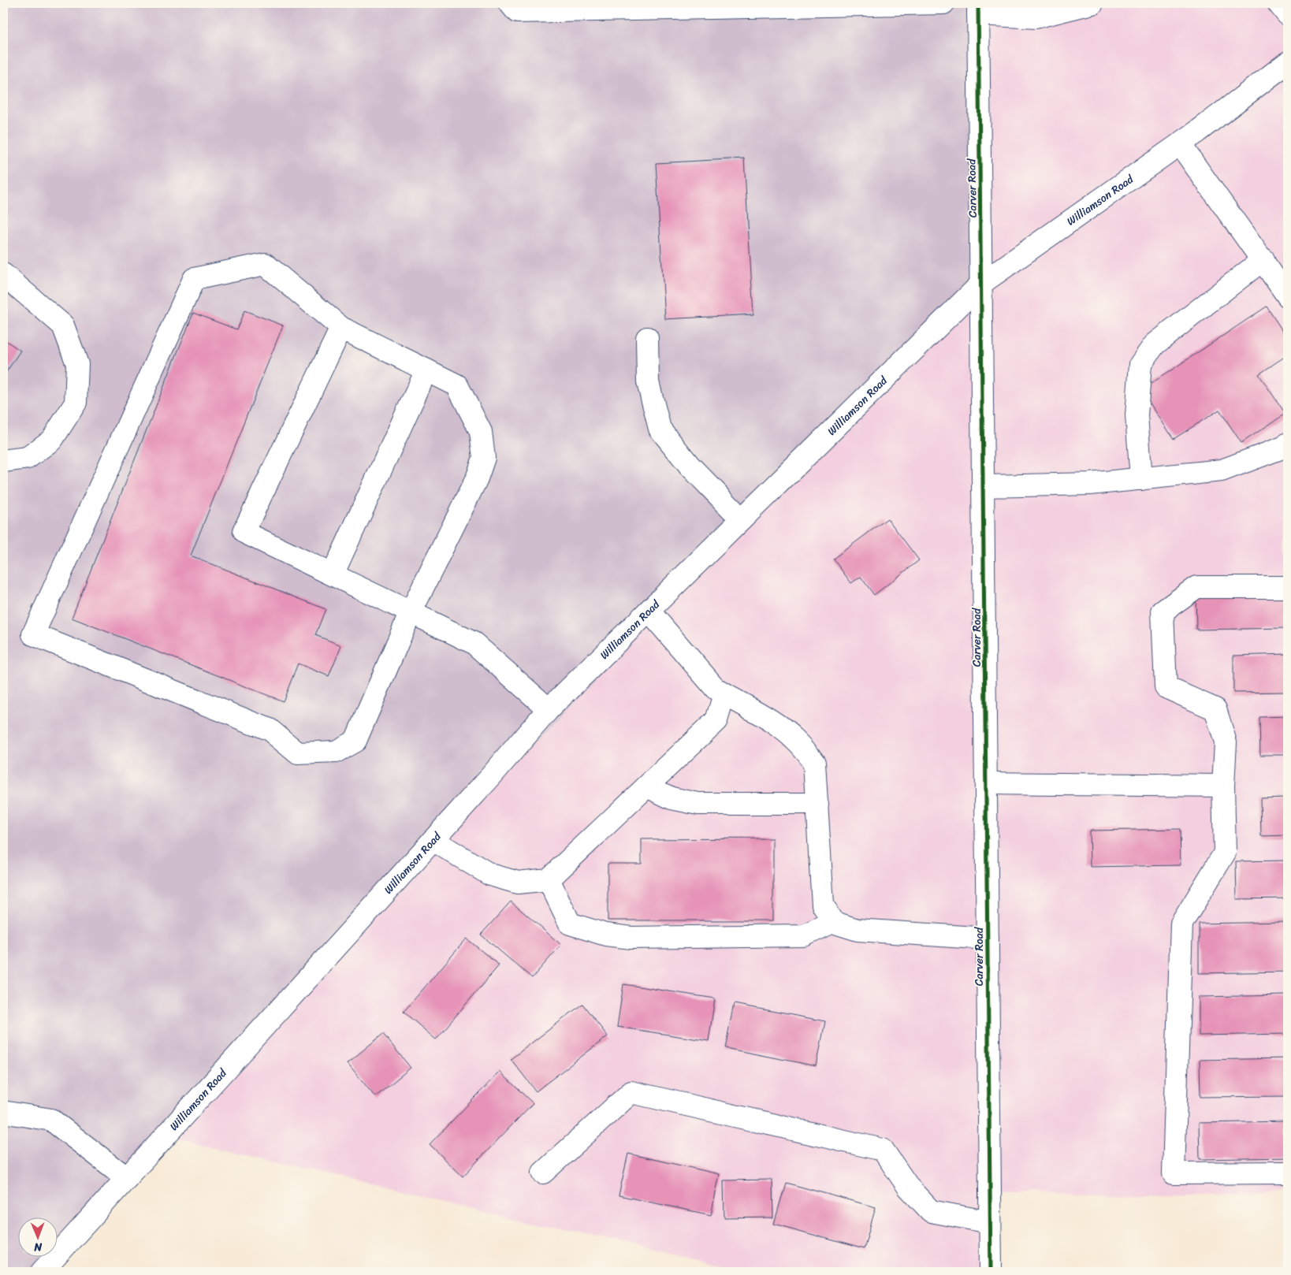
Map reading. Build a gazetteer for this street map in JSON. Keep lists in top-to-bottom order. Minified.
{"streets":{"main road":["Carver Road","Williamson Road"]},"crossings":[["Carver Road","Williamson Road"]],"north":"bottom"}
